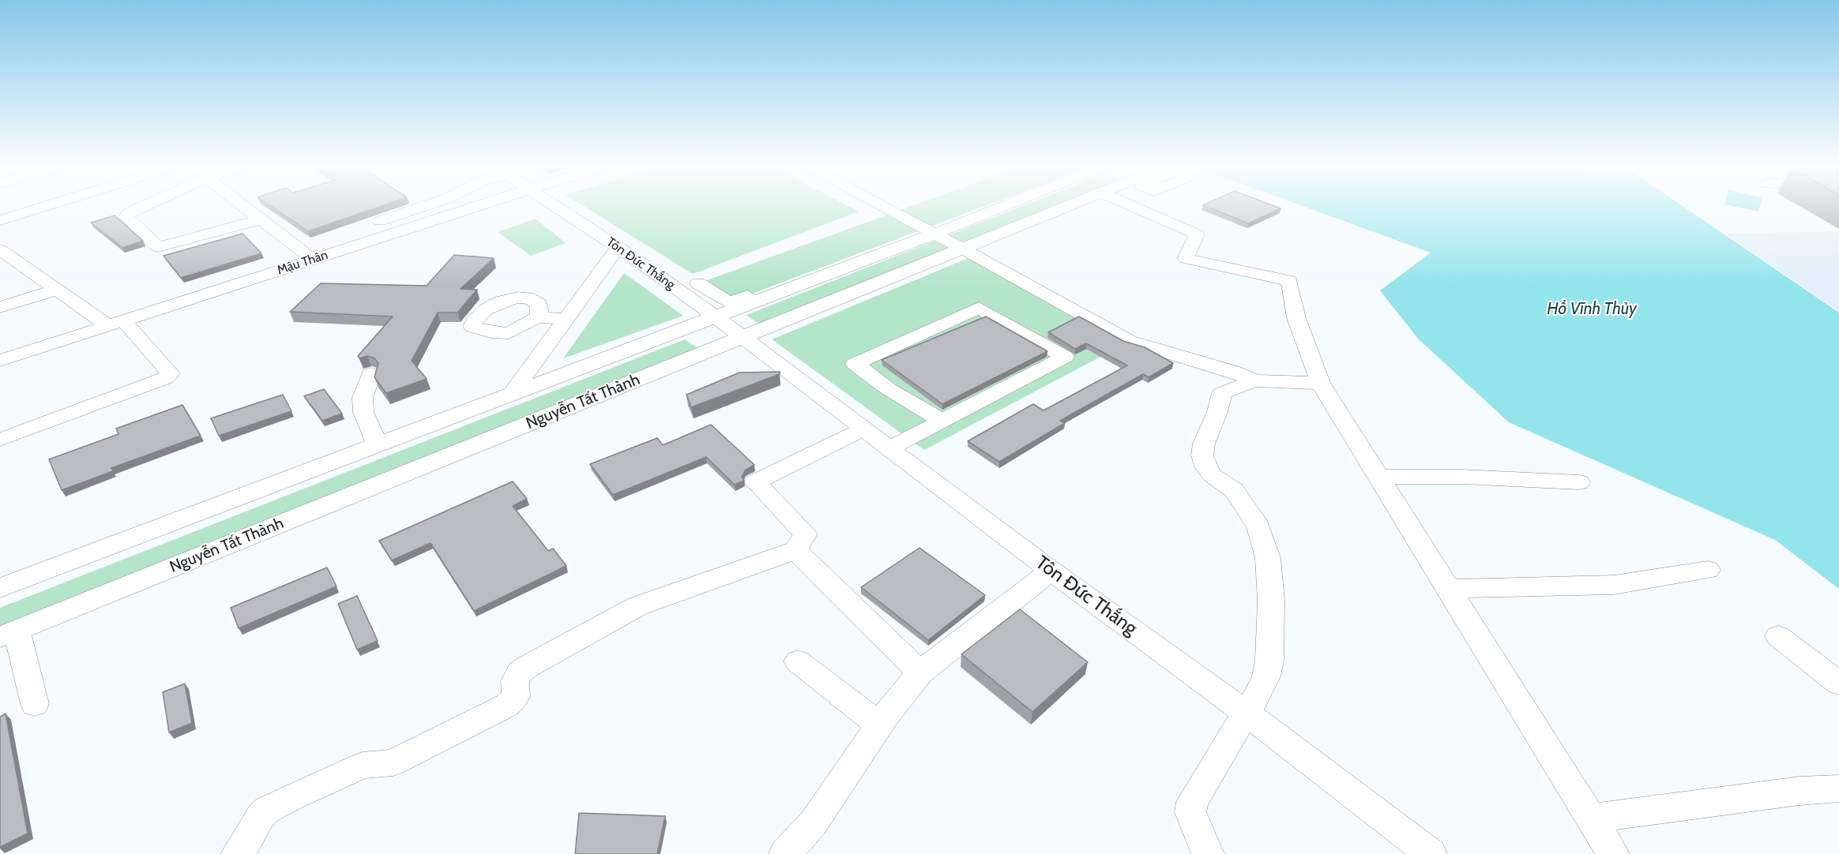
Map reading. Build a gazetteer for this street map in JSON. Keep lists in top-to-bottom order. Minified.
{"streets":{"street":["Mậu Thân","Tôn Đức Thắng","Nguyễn Tất Thành"]},"crossings":[["Tôn Đức Thắng","Nguyễn Tất Thành"]],"water":["Hồ Vĩnh Thủy"]}
